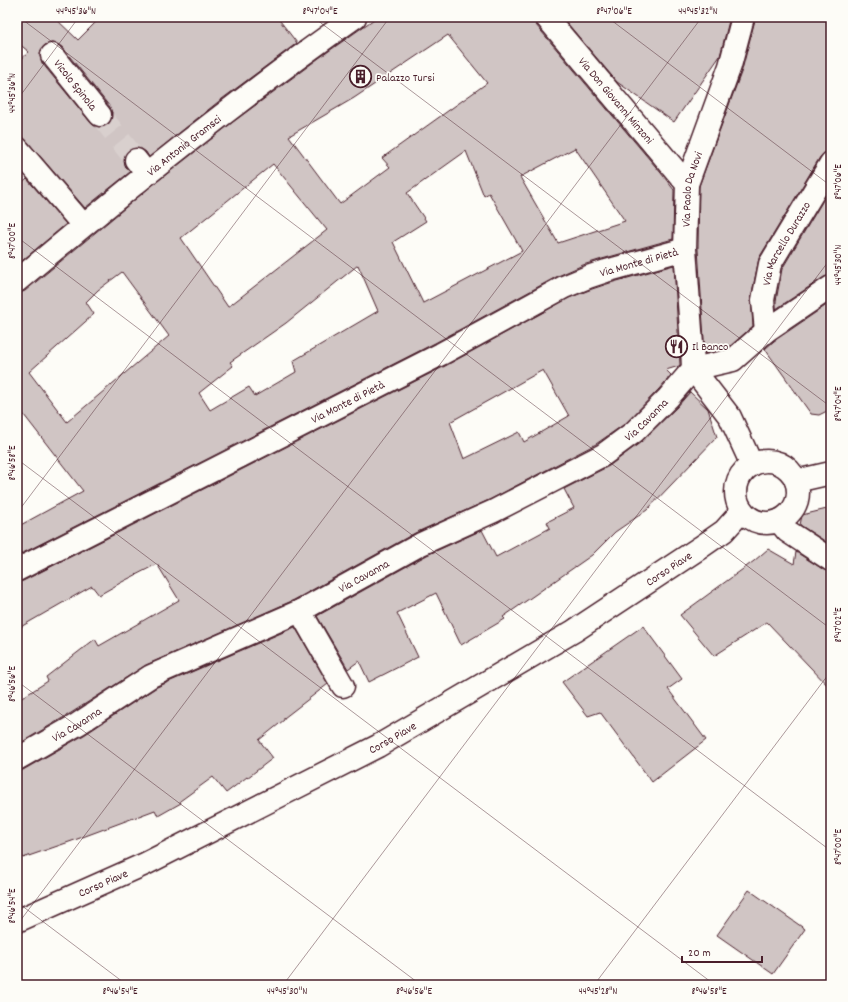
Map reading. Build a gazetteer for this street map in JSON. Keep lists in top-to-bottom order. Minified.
{"streets":{"street":["Vicolo Spinola","Via Don Giovanni Minzoni","Via Antonio Gramsci","Via Paolo Da Novi","Via Marcello Durazzo","Via Monte di Pietà","Via Cavanna","Corso Piave"]},"crossings":[["Via Don Giovanni Minzoni","Via Paolo Da Novi"],["Via Paolo Da Novi","Via Monte di Pietà"],["Via Paolo Da Novi","Via Cavanna"]],"places":{"building":["Palazzo Tursi"],"restaurant":["Il Banco"]},"scale_bar":"20 m","coordinates":["44°45'36\"N","8°47'04\"E","8°47'06\"E","44°45'32\"N","8°47'00\"E","44°45'30\"N","8°46'58\"E","8°47'02\"E","8°46'56\"E","8°46'54\"E","44°45'28\"N"]}
